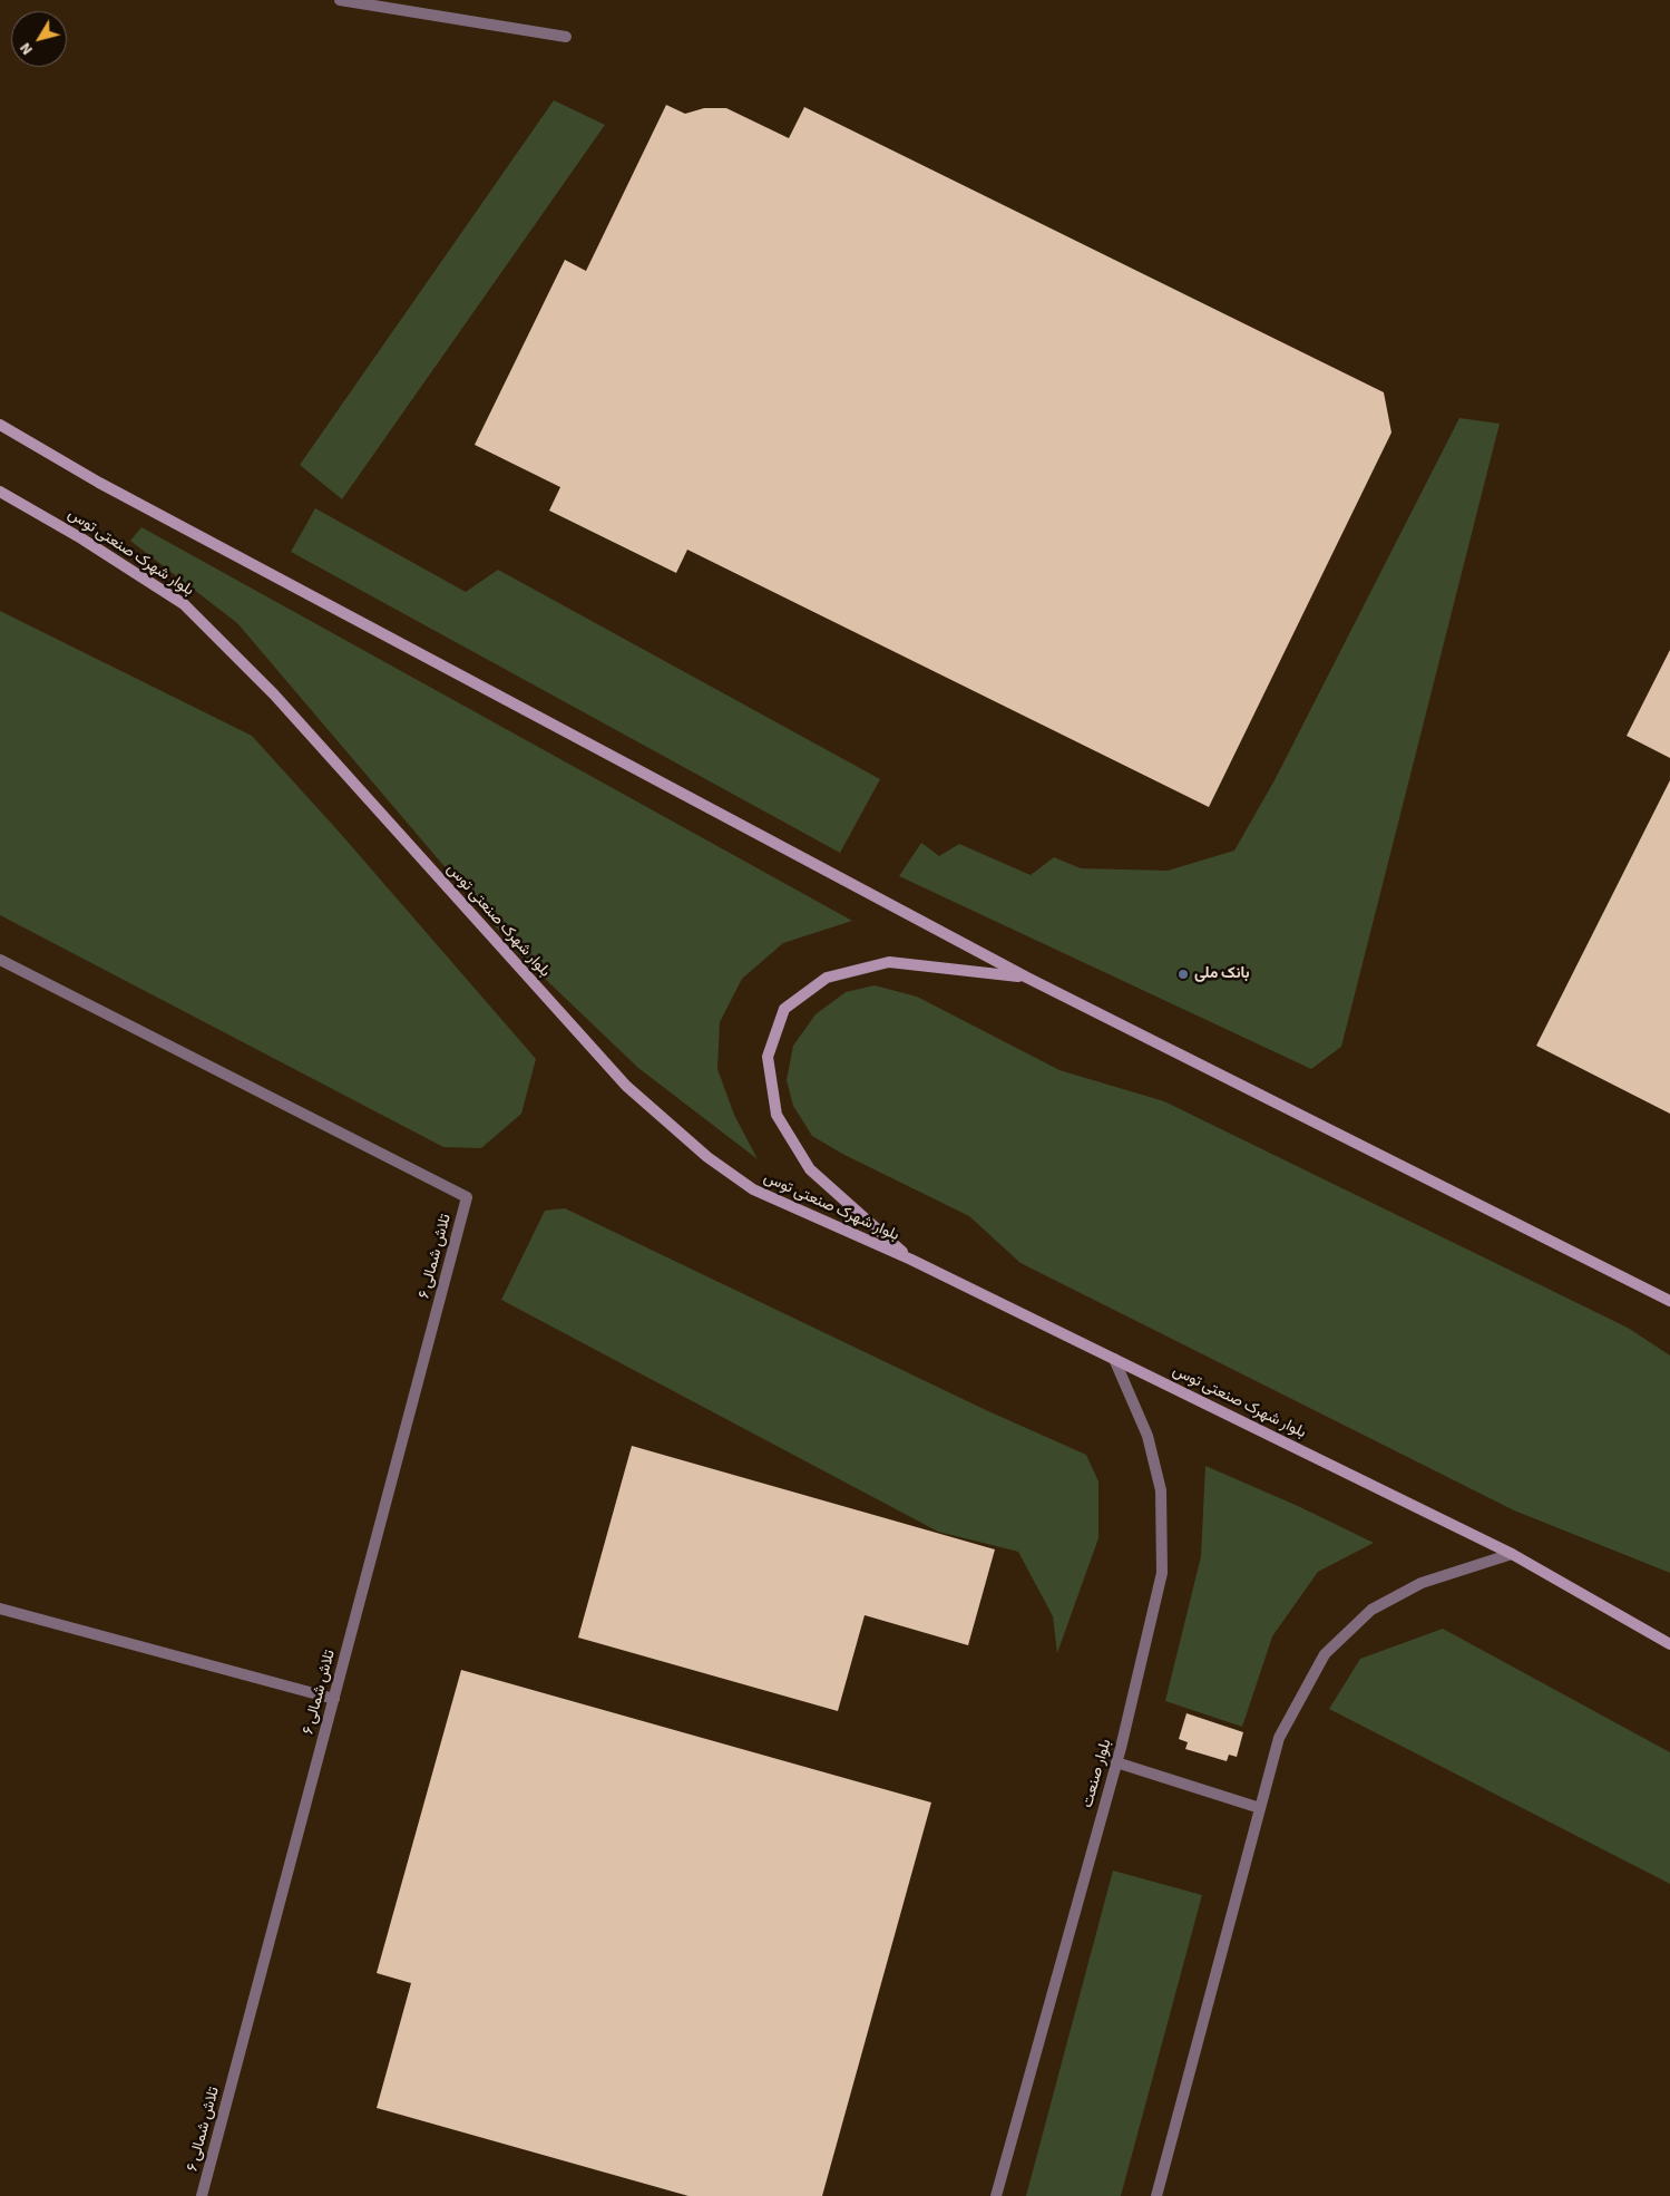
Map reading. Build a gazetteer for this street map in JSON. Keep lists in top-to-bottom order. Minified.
{"streets":{"main road":["بلوار شهرک صنعتی توس"],"street":["تلاش شمالی ۶","بلوار صنعت"]},"crossings":[["بلوار شهرک صنعتی توس","بلوار صنعت"]],"places":["بانک ملی"],"north":"bottom left"}
